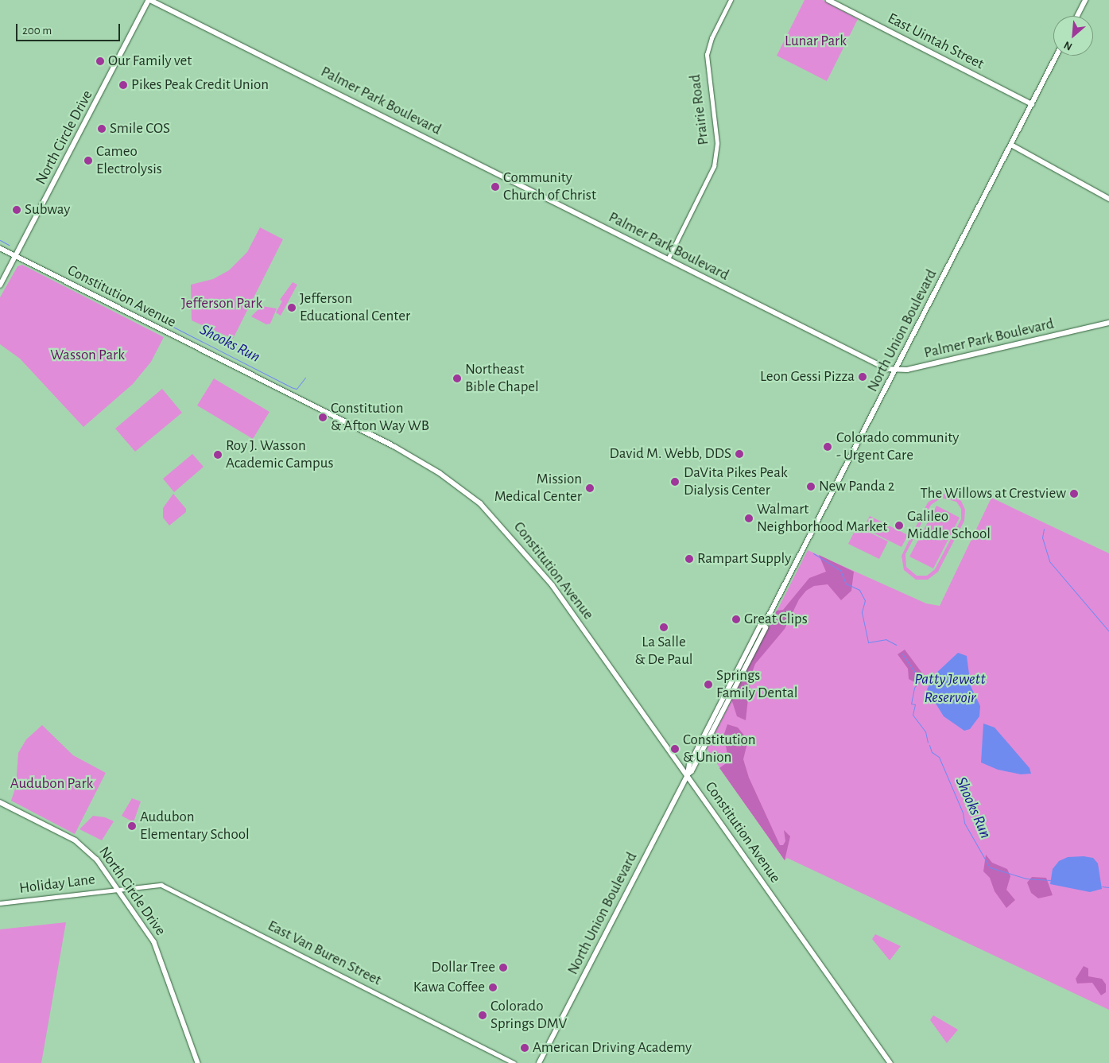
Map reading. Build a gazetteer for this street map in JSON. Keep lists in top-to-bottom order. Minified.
{"streets":{"main road":["East Uintah Street","Palmer Park Boulevard","North Circle Drive","Constitution Avenue","North Union Boulevard"],"street":["Prairie Road","Holiday Lane","East Van Buren Street"]},"crossings":[["East Uintah Street","North Union Boulevard"],["Palmer Park Boulevard","Prairie Road"],["Palmer Park Boulevard","North Circle Drive"],["Palmer Park Boulevard","North Union Boulevard"],["North Circle Drive","Constitution Avenue"],["North Circle Drive","Holiday Lane"],["North Circle Drive","East Van Buren Street"],["Constitution Avenue","North Union Boulevard"],["Holiday Lane","East Van Buren Street"]],"water":["Shooks Run","Patty Jewett Reservoir"],"parks":["Lunar Park","Jefferson Park","Wasson Park","Audubon Park"],"places":["Our Family vet","Pikes Peak Credit Union","Smile COS","Cameo Electrolysis","Community Church of Christ","Subway","Jefferson Educational Center","Leon Gessi Pizza","Northeast Bible Chapel","Constitution & Afton Way WB","Colorado community - Urgent Care","David M. Webb, DDS","Roy J. Wasson Academic Campus","DaVita Pikes Peak Dialysis Center","New Panda 2","Mission Medical Center","The Willows at Crestview","Walmart Neighborhood Market","Galileo Middle School","Rampart Supply","Great Clips","La Salle & De Paul","Springs Family Dental","Constitution & Union","Audubon Elementary School","Dollar Tree","Kawa Coffee","Colorado Springs DMV","American Driving Academy"],"scale_bar":"200 m","north":"bottom left"}
